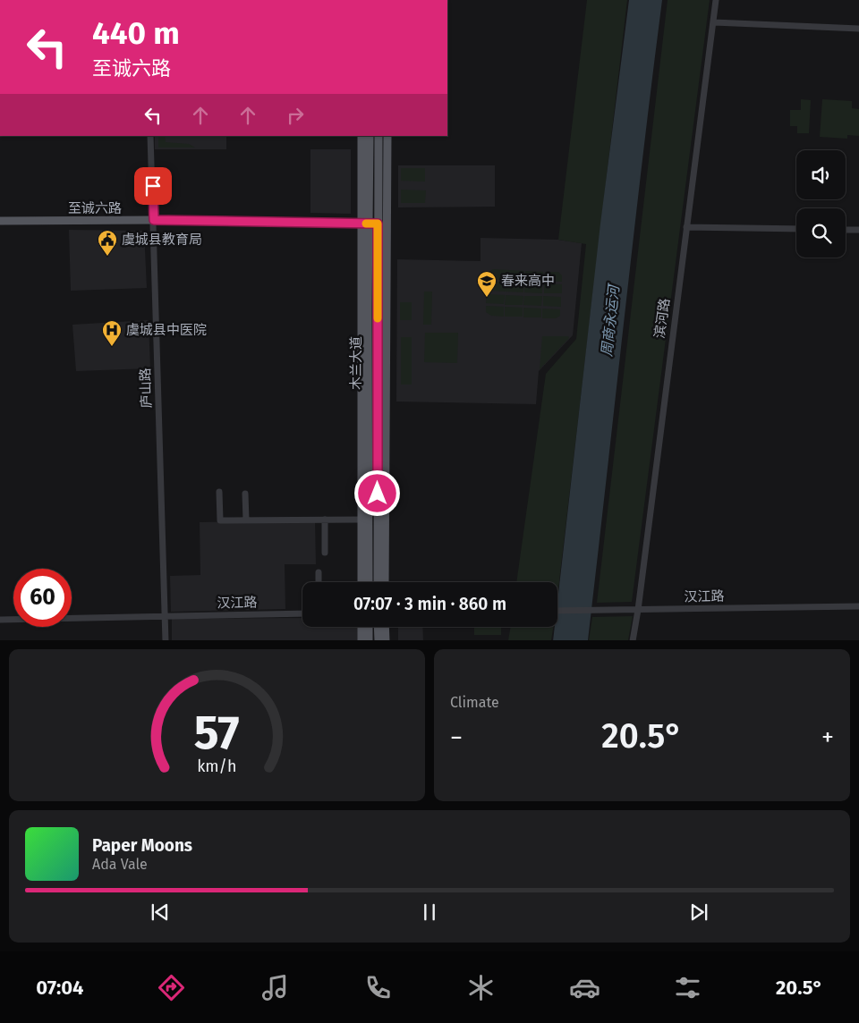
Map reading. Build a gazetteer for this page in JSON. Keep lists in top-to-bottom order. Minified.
{"streets":{"main road":["至诚六路","木兰大道"],"street":["滨河路","庐山路","汉江路"]},"crossings":[["至诚六路","木兰大道"],["至诚六路","庐山路"],["滨河路","汉江路"],["庐山路","汉江路"]],"water":["周商永运河"],"places":{"public building":["虞城县教育局"],"school or university":["春来高中"],"hospital":["虞城县中医院"]},"page":{"turn":["440 m","至诚六路"],"limit":"60","trip":"07:07 · 3 min · 860 m","tile":"Climate","heat":["−","20.5°","+"],"song":["Paper Moons","Ada Vale"],"tabs":["07:04","20.5°"],"gauge":["57","km/h"]}}
